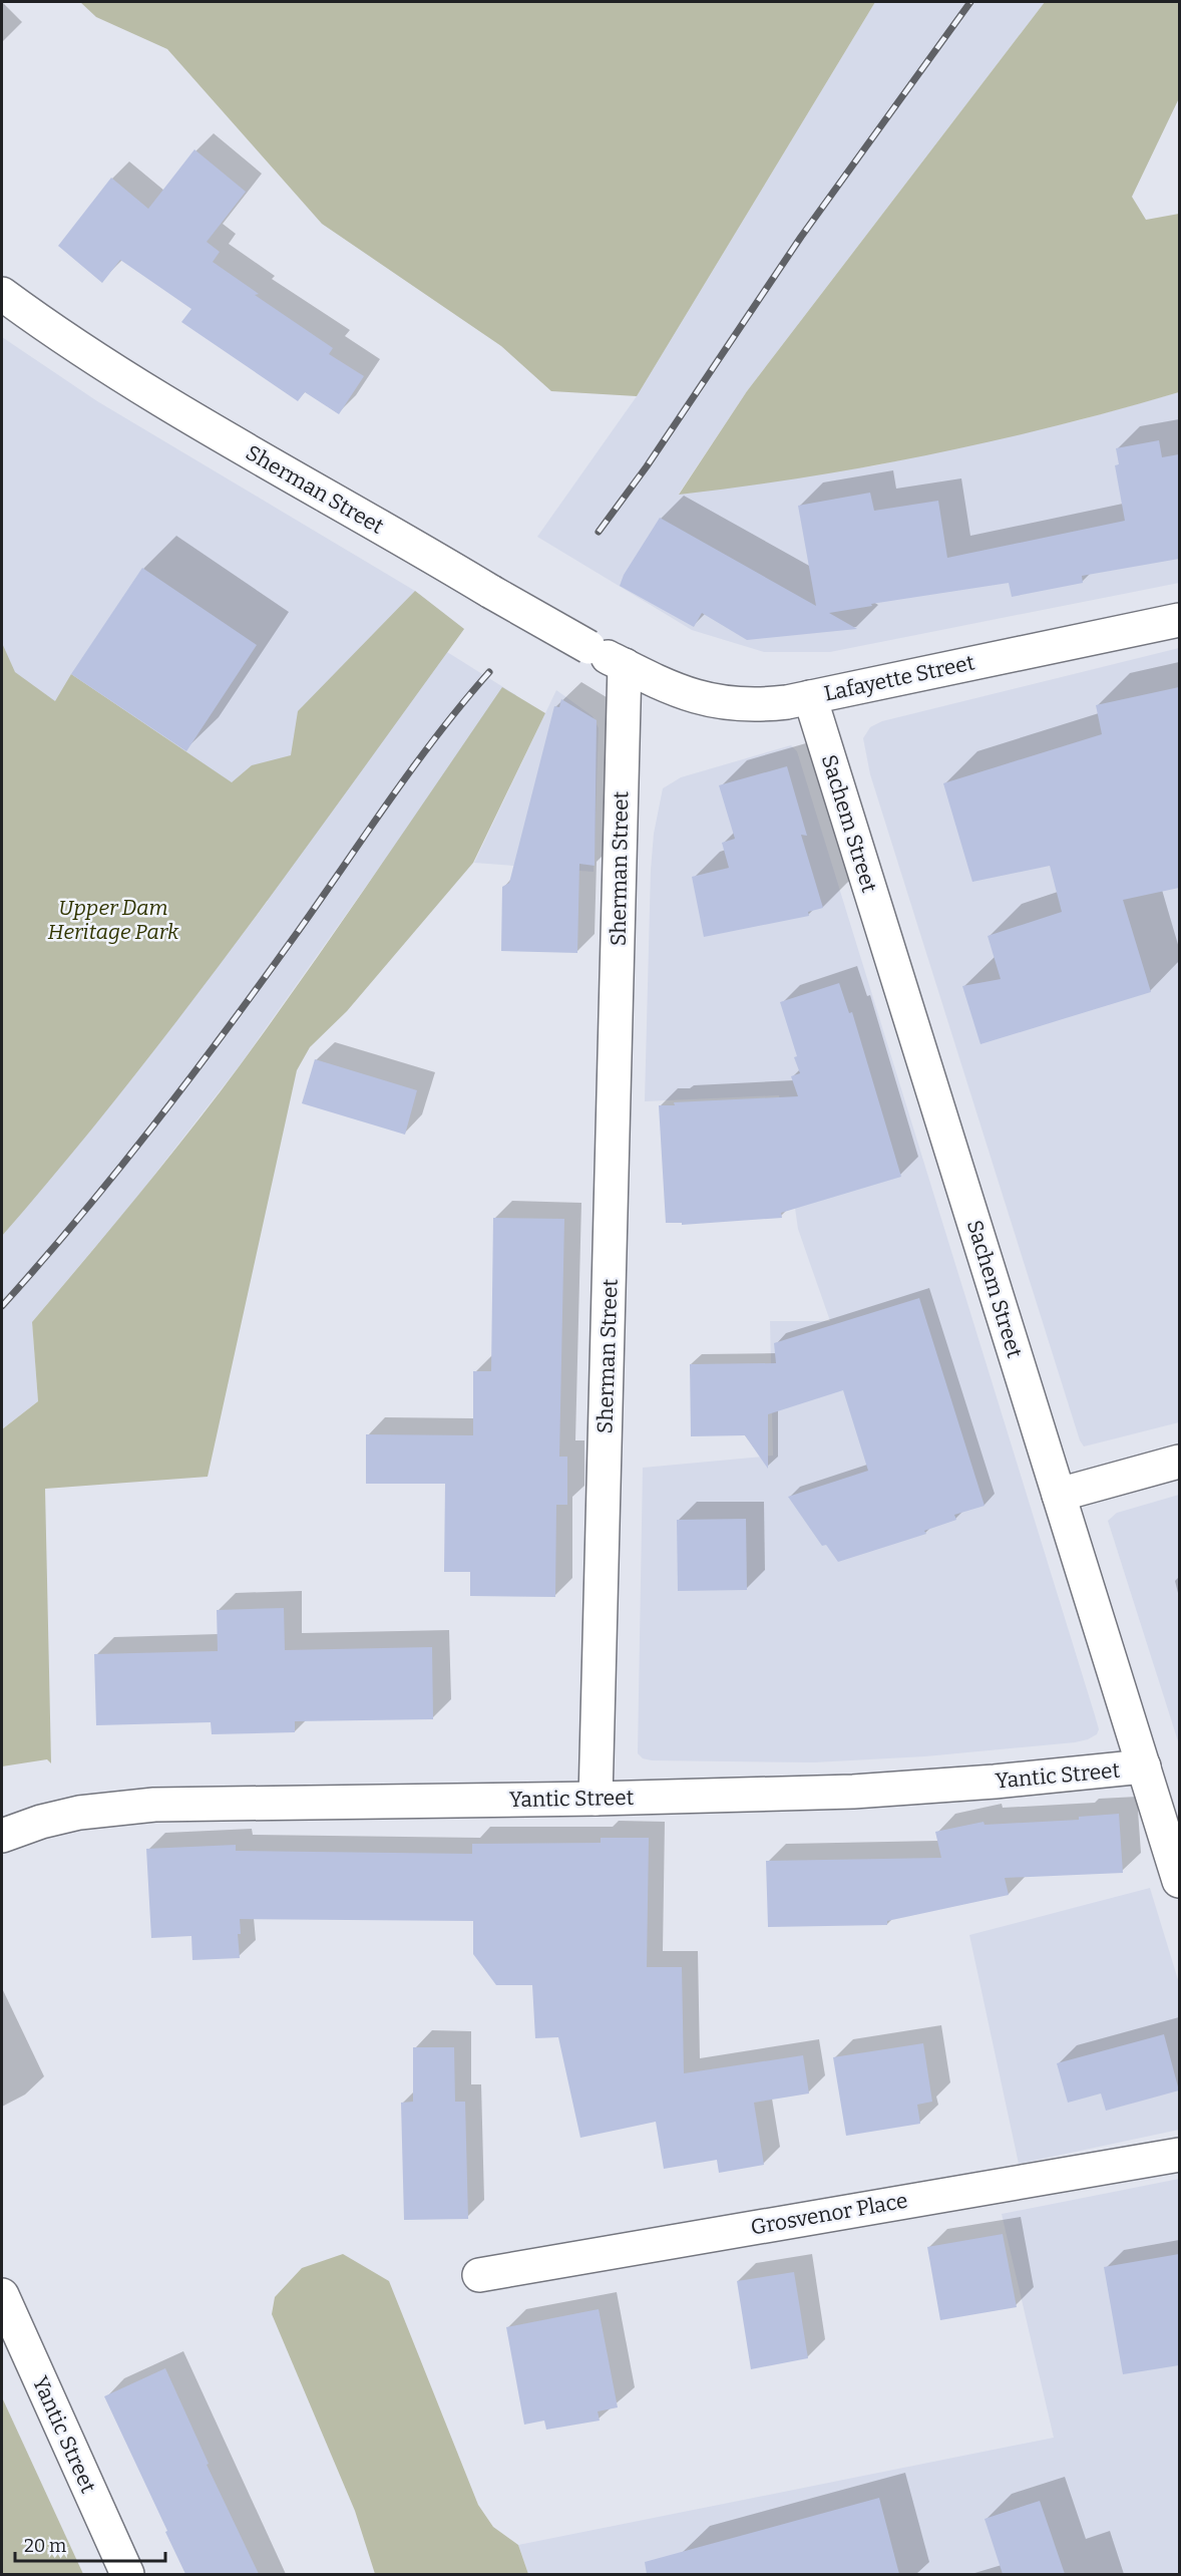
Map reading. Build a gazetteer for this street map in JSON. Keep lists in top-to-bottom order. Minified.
{"streets":{"street":["Sherman Street","Lafayette Street","Sachem Street","Yantic Street","Grosvenor Place"]},"crossings":[["Sherman Street","Lafayette Street"],["Sherman Street","Yantic Street"],["Lafayette Street","Sachem Street"],["Sachem Street","Yantic Street"]],"parks":["Upper Dam Heritage Park"],"scale_bar":"20 m"}
